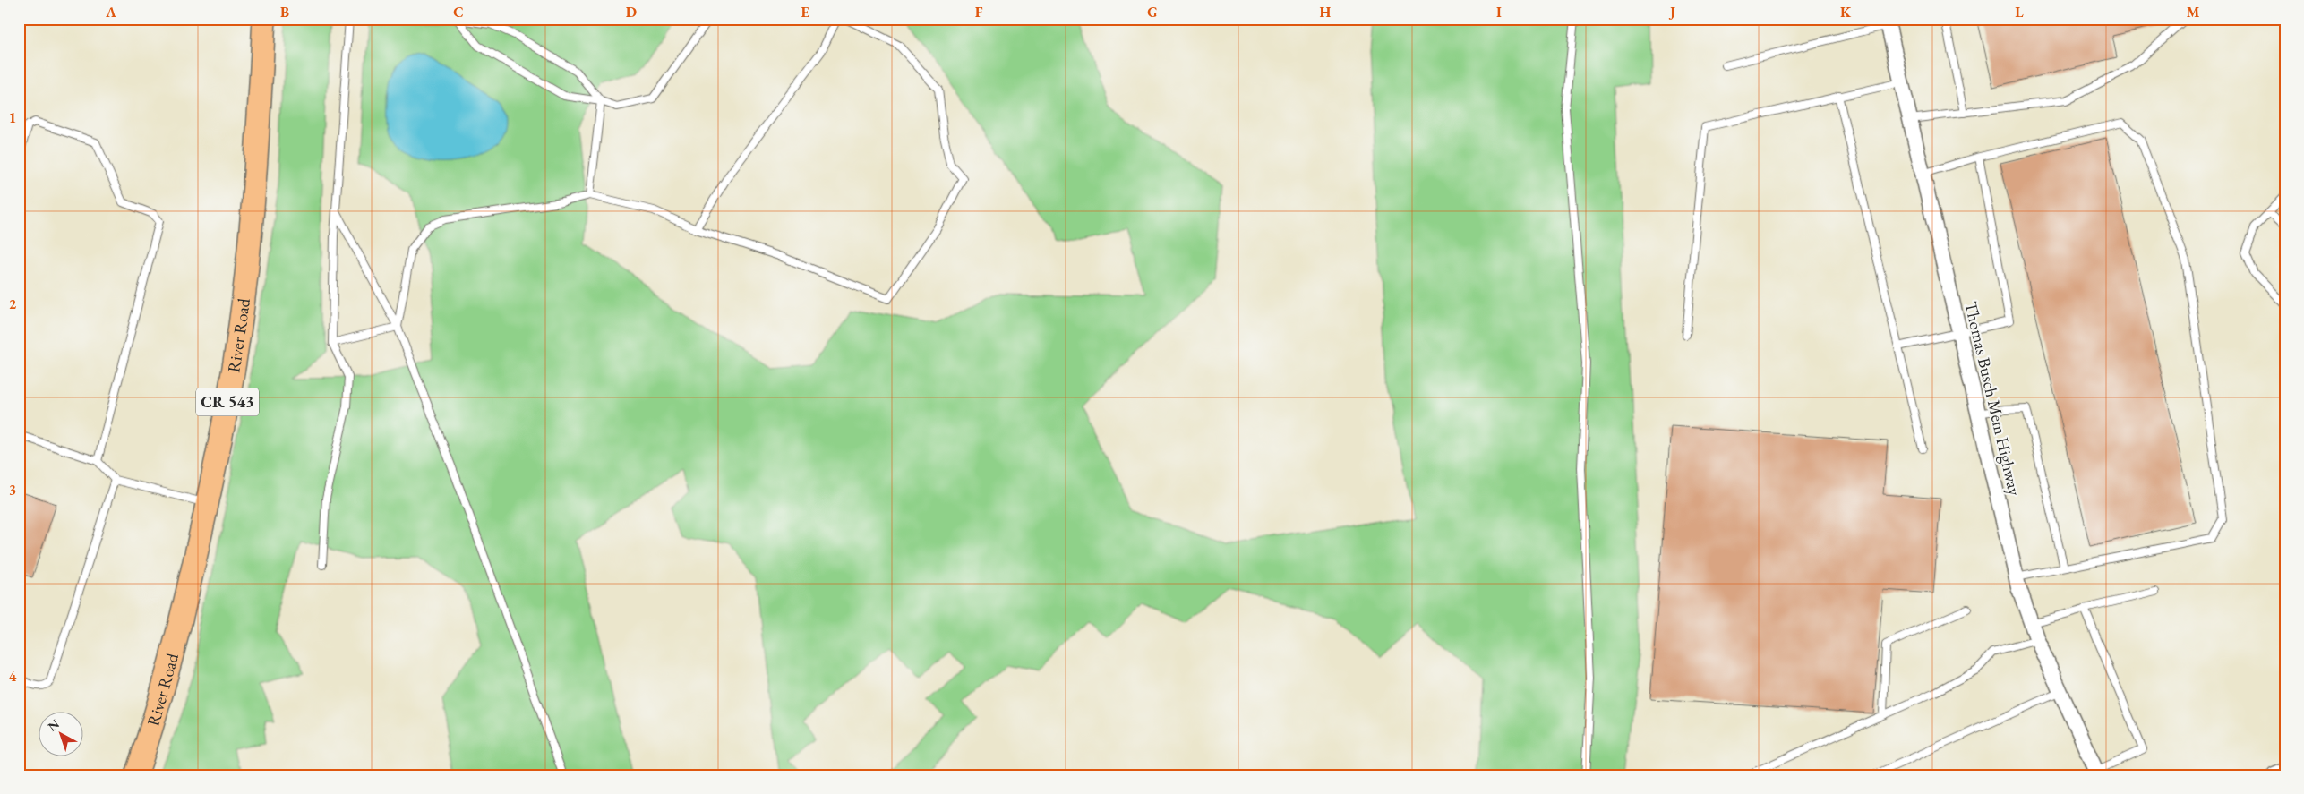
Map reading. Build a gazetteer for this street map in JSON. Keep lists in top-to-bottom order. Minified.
{"streets":{"main road":["River Road","CR 543"],"street":["Thomas Busch Mem Highway"]},"north":"top left","grid":{"columns":["A","B","C","D","E","F","G","H","I","J","K","L","M"],"rows":["1","2","3","4"]}}
